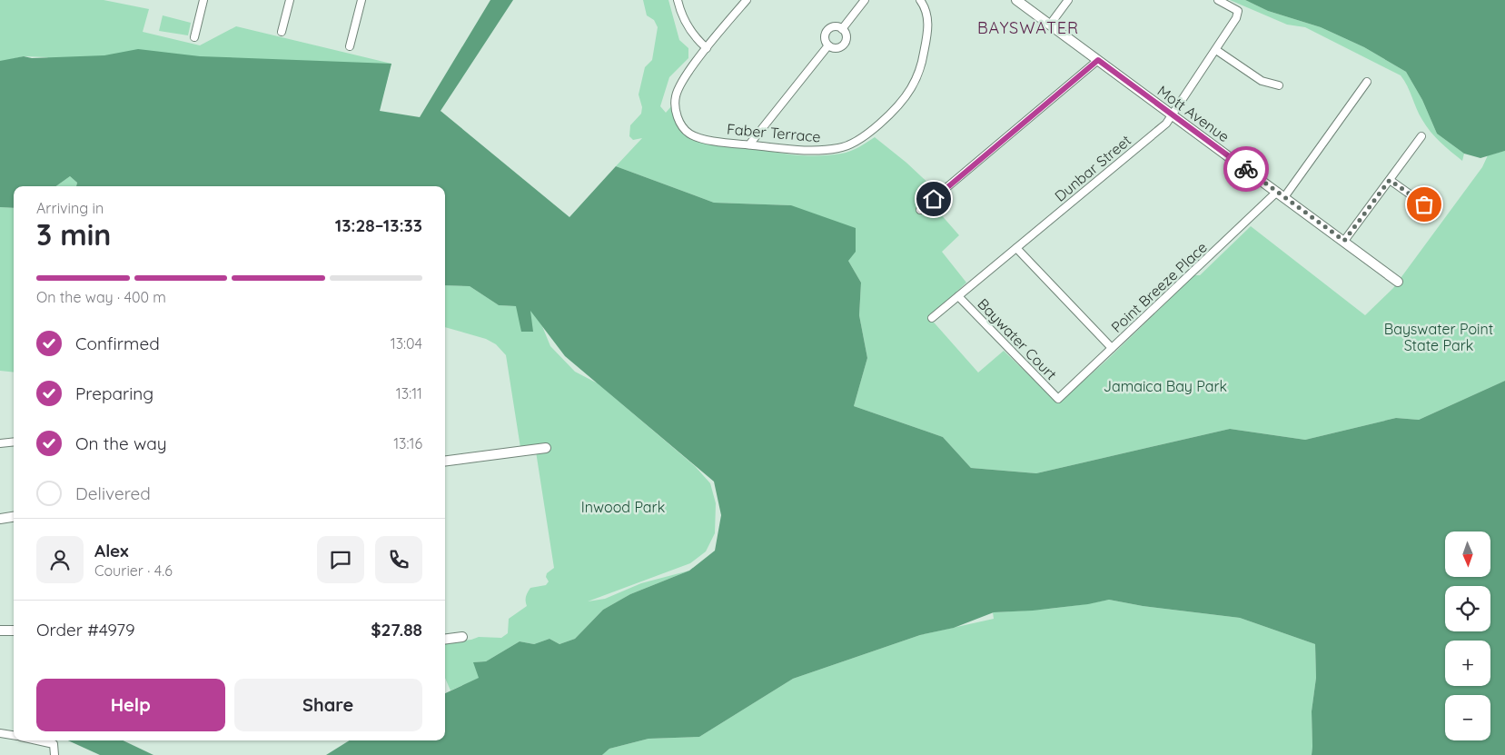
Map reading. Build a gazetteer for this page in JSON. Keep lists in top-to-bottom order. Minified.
{"streets":{"street":["Mott Avenue","Faber Terrace","Dunbar Street","Point Breeze Place","Baywater Court"]},"crossings":[["Mott Avenue","Dunbar Street"],["Mott Avenue","Point Breeze Place"],["Dunbar Street","Baywater Court"],["Point Breeze Place","Baywater Court"]],"districts":["BAYSWATER"],"parks":["Bayswater Point State Park","Jamaica Bay Park","Inwood Park"],"north":"bottom","page":{"heading":["3 min","Arriving in","13:28–13:33"],"panel":["Alex","Courier · 4.6","Order #4979","$27.88"],"bar":"On the way · 400 m","list":[["Confirmed","13:04"],["Preparing","13:11"],["On the way","13:16"],"Delivered"],"map_buttons":["+","−"],"buttons":["Help","Share"]}}
